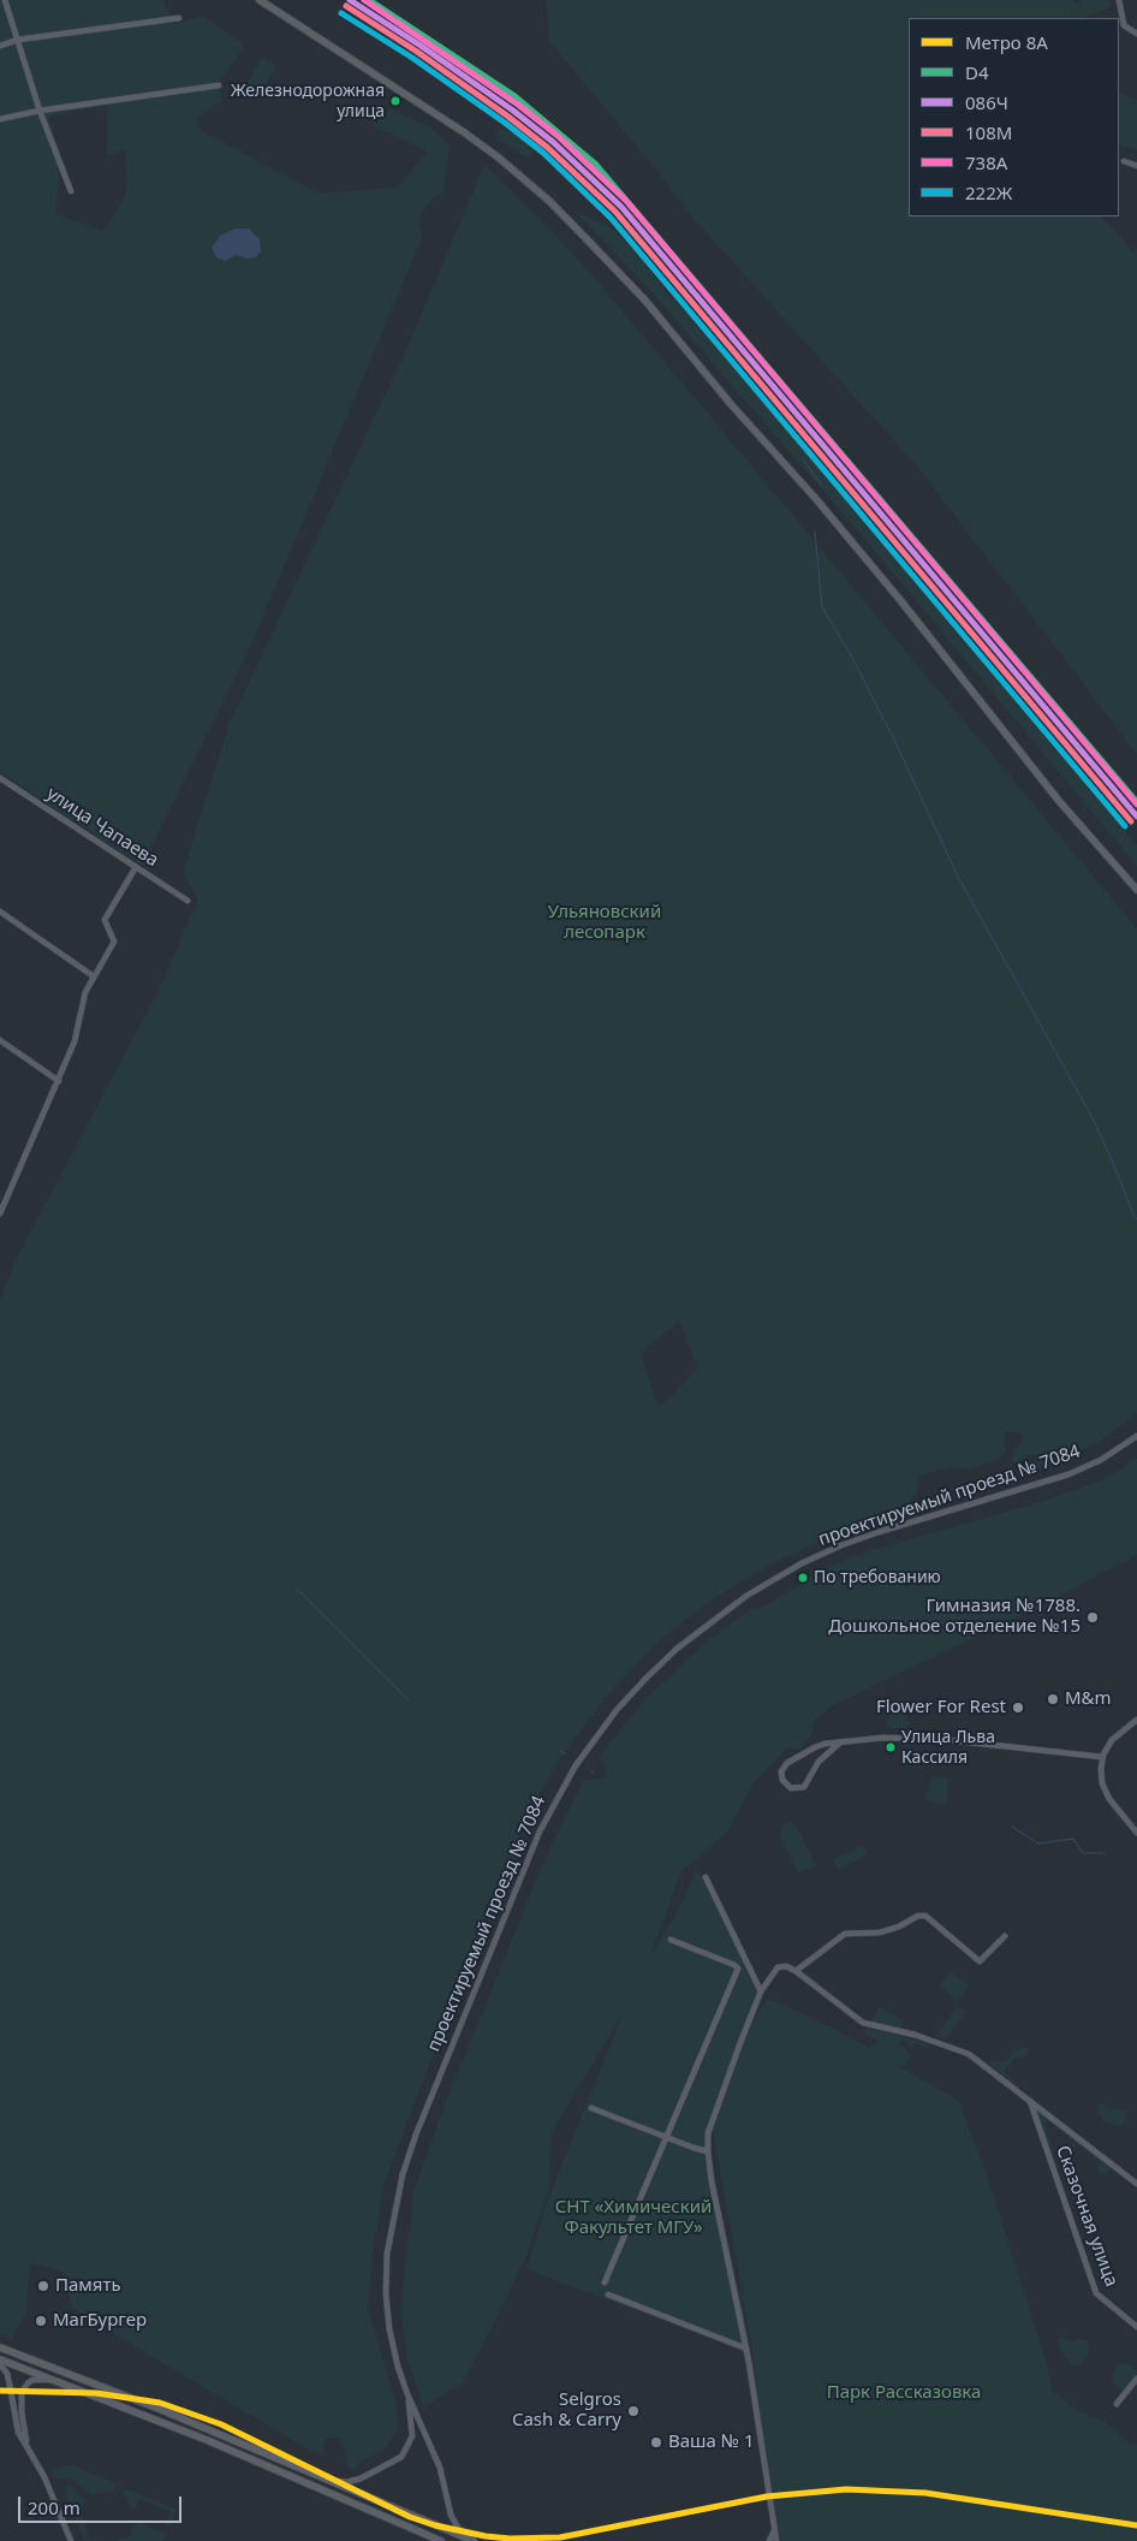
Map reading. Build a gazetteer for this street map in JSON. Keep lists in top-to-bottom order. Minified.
{"streets":{"street":["улица Чапаева","проектируемый проезд № 7084","Сказочная улица"]},"parks":["Ульяновский лесопарк","СНТ «Химический Факультет МГУ»","Парк Рассказовка"],"places":["Железнодорожная улица","По требованию","Гимназия №1788. Дошкольное отделение №15","M&m","Flower For Rest","Улица Льва Кассиля","Память","МагБургер","Selgros Cash & Carry","Ваша № 1"],"lines":["transit line D4","transit line 086Ч","transit line 738А","transit line 108М","transit line 222Ж","metro line 8А"],"legend":["Метро 8А","D4","086Ч","108М","738А","222Ж"],"scale_bar":"200 m"}
